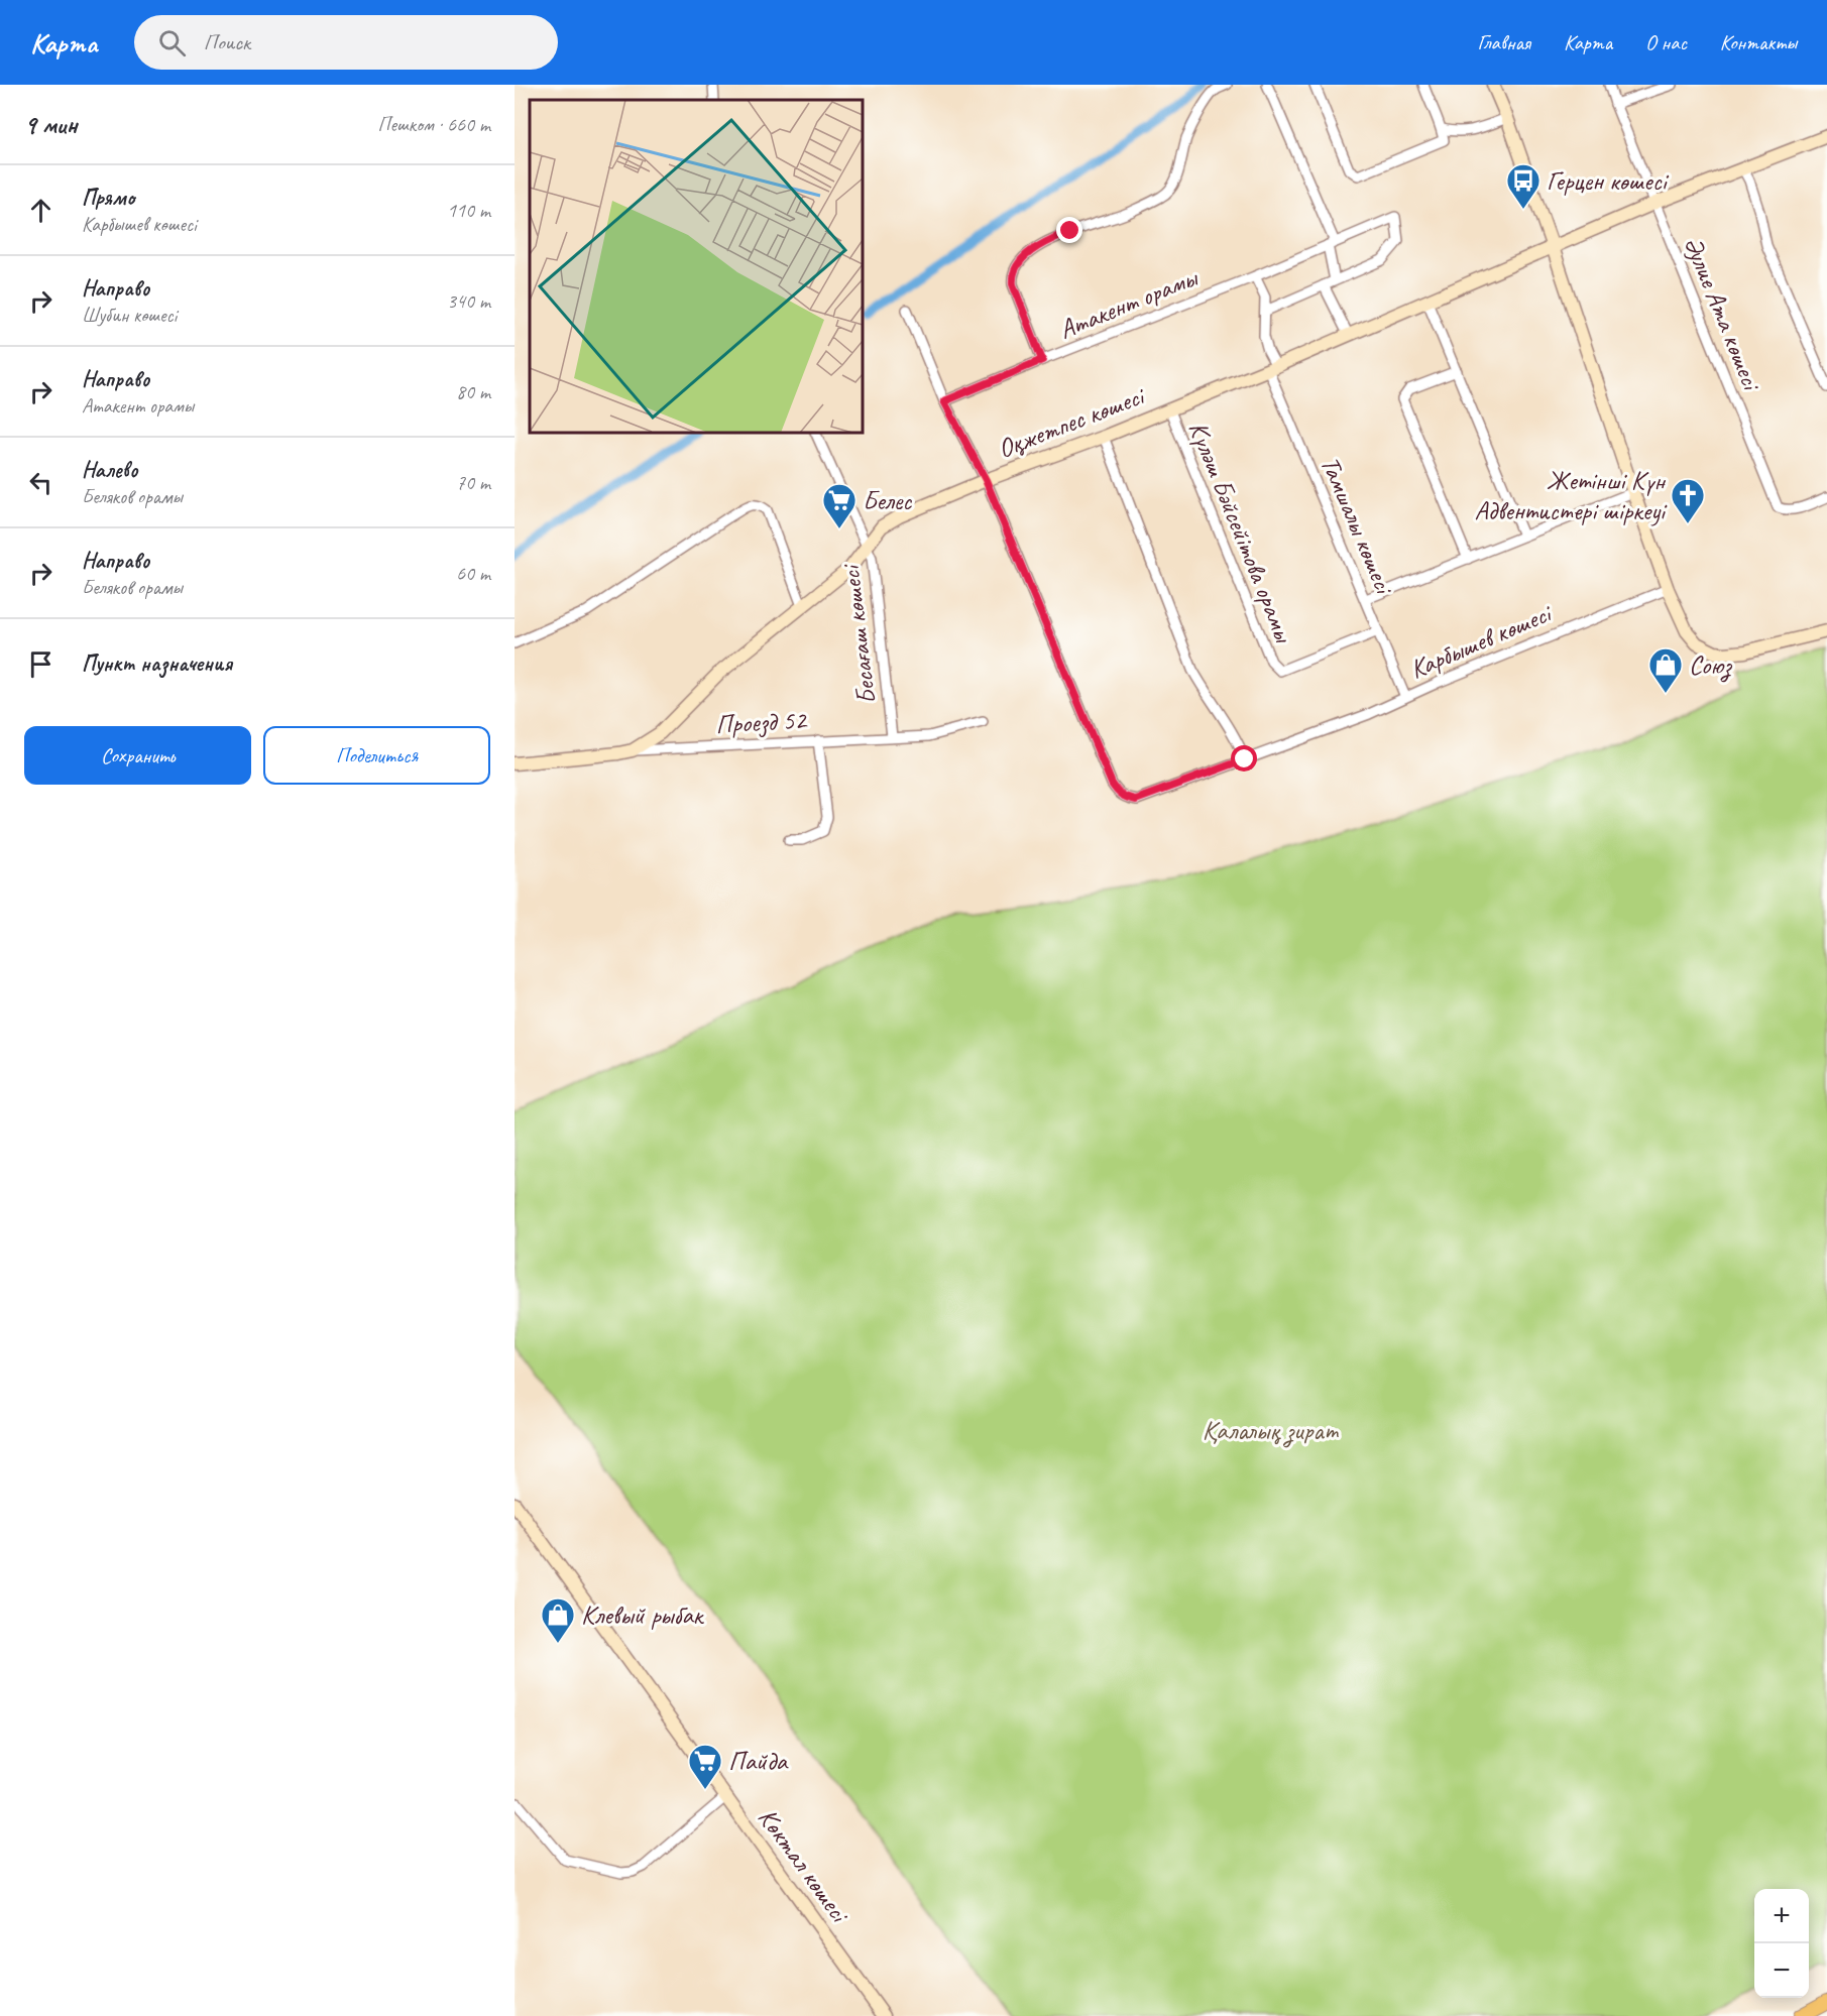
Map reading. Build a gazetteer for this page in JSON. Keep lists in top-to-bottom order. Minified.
{"streets":{"street":["Атакент орамы","Әулие Ата көшесі","Оқжетпес көшесі","Тамшалы көшесі","Күләш Бәйсейітова орамы","Бесағаш көшесі","Карбышев көшесі","Проезд 52","Көктал көшесі"]},"crossings":[["Атакент орамы","Тамшалы көшесі"],["Әулие Ата көшесі","Оқжетпес көшесі"],["Оқжетпес көшесі","Тамшалы көшесі"],["Оқжетпес көшесі","Күләш Бәйсейітова орамы"],["Оқжетпес көшесі","Бесағаш көшесі"],["Оқжетпес көшесі","Карбышев көшесі"],["Оқжетпес көшесі","Проезд 52"],["Тамшалы көшесі","Күләш Бәйсейітова орамы"],["Тамшалы көшесі","Карбышев көшесі"],["Бесағаш көшесі","Проезд 52"]],"parks":["Қалалық зират"],"places":{"bus stop":["Герцен көшесі"],"church":["Жетінші Күн Адвентистері шіркеуі"],"supermarket":["Белес","Пайда"],"shop":["Союз","Клевый рыбак"]},"page":{"header":"Карта","search":"Поиск","nav":["Главная","Карта","О нас","Контакты"],"heading":["9 мин","Пешком · 660 m"],"list":[["Прямо","Карбышев көшесі","110 m"],["Направо","Шубин көшесі","340 m"],["Направо","Атакент орамы","80 m"],["Налево","Беляков орамы","70 m"],["Направо","Беляков орамы","60 m"],"Пункт назначения"],"buttons":["Сохранить","Поделиться"],"map_buttons":["+","−"]}}
